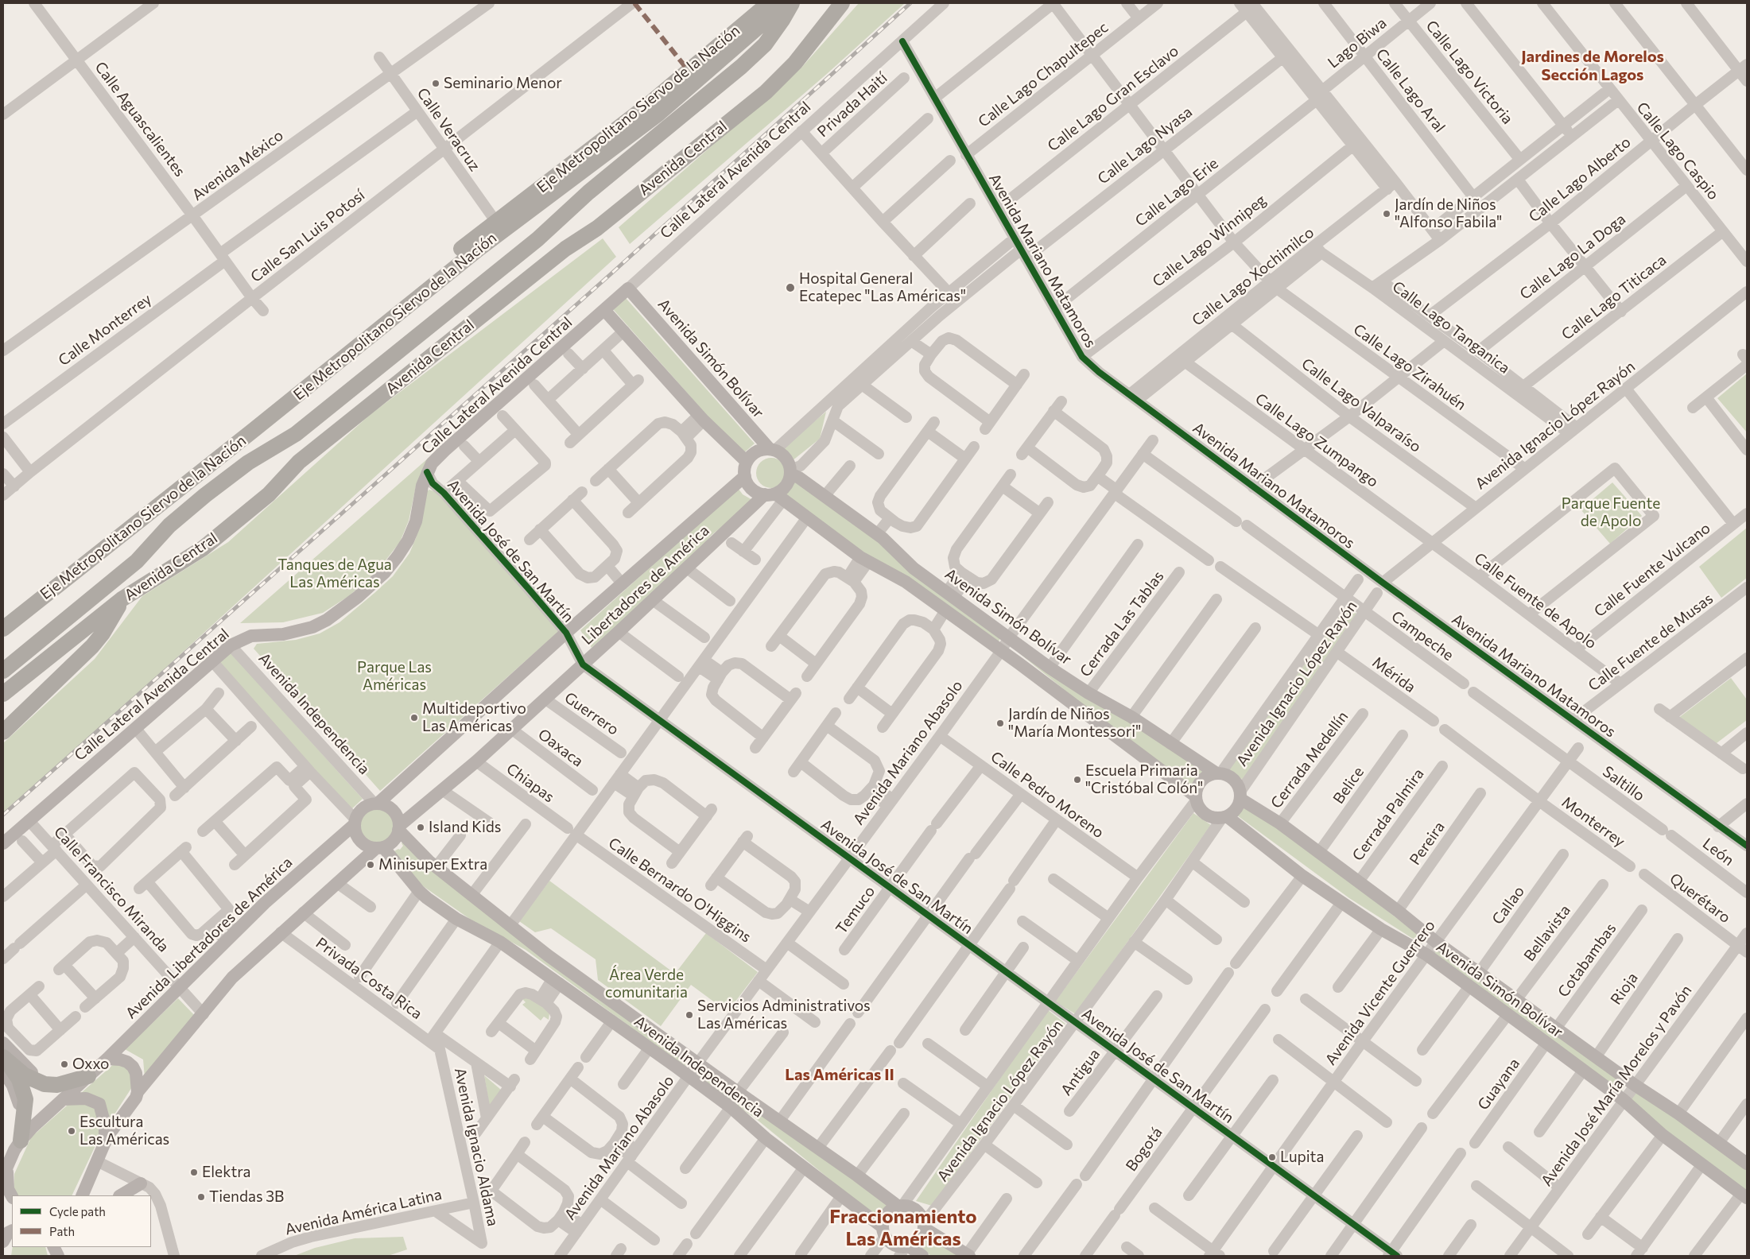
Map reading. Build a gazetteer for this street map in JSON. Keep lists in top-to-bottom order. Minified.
{"streets":{"highway":["Eje Metropolitano Siervo de la Nación","Avenida Central"],"main road":["Calle Lateral Avenida Central","Avenida Simón Bolívar","Libertadores de América","Avenida Independencia","Avenida Libertadores de América"],"street":["Lago Biwa","Calle Lago Victoria","Calle Lago Chapultepec","Calle Lago Aral","Calle Lago Gran Esclavo","Privada Haití","Calle Aguascalientes","Calle Veracruz","Calle Lago Nyasa","Calle Lago Caspio","Avenida México","Calle Lago Alberto","Calle Lago Erie","Calle San Luis Potosí","Calle Lago Winnipeg","Calle Lago La Doga","Avenida Mariano Matamoros","Calle Lago Xochimilco","Calle Lago Titicaca","Calle Lago Tanganica","Calle Monterrey","Calle Lago Zirahuén","Calle Lago Valparaíso","Avenida Ignacio López Rayón","Calle Lago Zumpango","Avenida José de San Martín","Calle Fuente Vulcano","Calle Fuente de Apolo","Cerrada Las Tablas","Campeche","Calle Fuente de Musas","Mérida","Guerrero","Oaxaca","Avenida Mariano Abasolo","Cerrada Medellín","Chiapas","Saltillo","Belice","Calle Pedro Moreno","Cerrada Palmira","Monterrey","Pereira","León","Calle Francisco Miranda","Calle Bernardo O'Higgins","Querétaro","Callao","Temuco","Bellavista","Cotabambas","Privada Costa Rica","Rioja","Avenida Vicente Guerrero","Antigua","Guayana","Avenida José María Morelos y Pavón","Avenida Ignacio Aldama","Bogotá","Avenida América Latina"]},"crossings":[["Lago Biwa","Calle Lago Victoria"],["Lago Biwa","Calle Lago Aral"],["Lago Biwa","Calle Lago Erie"],["Calle Lago Chapultepec","Avenida Mariano Matamoros"],["Calle Lago Chapultepec","Calle Lago Zirahuén"],["Calle Lago Gran Esclavo","Avenida Mariano Matamoros"],["Calle Lago Gran Esclavo","Calle Lago Zirahuén"],["Calle Aguascalientes","Avenida México"],["Calle Aguascalientes","Calle San Luis Potosí"],["Calle Aguascalientes","Calle Monterrey"],["Calle Veracruz","Avenida México"],["Calle Veracruz","Calle San Luis Potosí"],["Calle Veracruz","Calle Monterrey"],["Calle Lago Nyasa","Avenida Mariano Matamoros"],["Calle Lago Nyasa","Calle Lago Zirahuén"],["Calle Lago Caspio","Calle Lago Alberto"],["Calle Lago Caspio","Calle Lago La Doga"],["Calle Lago Caspio","Calle Lago Titicaca"],["Calle Lateral Avenida Central","Avenida Mariano Matamoros"],["Calle Lateral Avenida Central","Avenida Simón Bolívar"],["Calle Lateral Avenida Central","Avenida José de San Martín"],["Calle Lateral Avenida Central","Avenida Independencia"],["Calle Lateral Avenida Central","Calle Francisco Miranda"],["Calle Lago Alberto","Calle Lago Tanganica"],["Calle Lago Erie","Avenida Mariano Matamoros"],["Calle Lago Erie","Calle Lago Zirahuén"],["Calle Lago Winnipeg","Avenida Mariano Matamoros"],["Calle Lago Winnipeg","Calle Lago Zirahuén"],["Calle Lago La Doga","Calle Lago Tanganica"],["Avenida Mariano Matamoros","Calle Lago Xochimilco"],["Avenida Mariano Matamoros","Avenida Ignacio López Rayón"],["Avenida Mariano Matamoros","Calle Fuente de Musas"],["Calle Lago Xochimilco","Calle Lago Tanganica"],["Calle Lago Xochimilco","Calle Lago Zirahuén"],["Calle Lago Xochimilco","Calle Lago Valparaíso"],["Calle Lago Xochimilco","Calle Lago Zumpango"],["Calle Lago Titicaca","Calle Lago Tanganica"],["Calle Lago Tanganica","Avenida Ignacio López Rayón"],["Avenida Simón Bolívar","Avenida Ignacio López Rayón"],["Avenida Simón Bolívar","Libertadores de América"],["Avenida Simón Bolívar","Cerrada Las Tablas"],["Avenida Simón Bolívar","Avenida Mariano Abasolo"],["Avenida Simón Bolívar","Cerrada Medellín"],["Avenida Simón Bolívar","Belice"],["Avenida Simón Bolívar","Cerrada Palmira"],["Avenida Simón Bolívar","Pereira"],["Avenida Simón Bolívar","Callao"],["Avenida Simón Bolívar","Bellavista"],["Avenida Simón Bolívar","Cotabambas"],["Avenida Simón Bolívar","Rioja"],["Avenida Simón Bolívar","Avenida Vicente Guerrero"],["Avenida Simón Bolívar","Guayana"],["Avenida Simón Bolívar","Avenida José María Morelos y Pavón"],["Calle Lago Zirahuén","Avenida Ignacio López Rayón"],["Calle Lago Valparaíso","Avenida Ignacio López Rayón"],["Avenida Ignacio López Rayón","Calle Lago Zumpango"],["Avenida Ignacio López Rayón","Avenida José de San Martín"],["Avenida Ignacio López Rayón","Calle Fuente de Apolo"],["Avenida Ignacio López Rayón","Campeche"],["Avenida Ignacio López Rayón","Mérida"],["Avenida Ignacio López Rayón","Avenida Independencia"],["Avenida Ignacio López Rayón","Calle Pedro Moreno"],["Calle Lago Zumpango","Calle Fuente de Apolo"],["Avenida José de San Martín","Libertadores de América"],["Avenida José de San Martín","Avenida Mariano Abasolo"],["Avenida José de San Martín","Temuco"],["Avenida José de San Martín","Avenida Vicente Guerrero"],["Avenida José de San Martín","Antigua"],["Avenida José de San Martín","Bogotá"],["Calle Fuente Vulcano","Calle Fuente de Apolo"],["Libertadores de América","Avenida Independencia"],["Libertadores de América","Guerrero"],["Libertadores de América","Oaxaca"],["Libertadores de América","Avenida Libertadores de América"],["Calle Fuente de Apolo","Calle Fuente de Musas"],["Campeche","Avenida Mariano Abasolo"],["Avenida Independencia","Avenida Mariano Abasolo"],["Avenida Independencia","Avenida Libertadores de América"],["Avenida Mariano Abasolo","Calle Pedro Moreno"],["Avenida Mariano Abasolo","Calle Bernardo O'Higgins"],["Chiapas","Calle Bernardo O'Higgins"],["Saltillo","León"],["Saltillo","Avenida Vicente Guerrero"],["Calle Pedro Moreno","Temuco"],["Monterrey","Avenida Vicente Guerrero"],["Calle Francisco Miranda","Avenida Libertadores de América"],["Querétaro","Avenida José María Morelos y Pavón"],["Privada Costa Rica","Avenida Ignacio Aldama"],["Avenida Ignacio Aldama","Avenida América Latina"]],"districts":["Jardines de Morelos Sección Lagos","Las Américas II","Fraccionamiento Las Américas"],"parks":["Parque Fuente de Apolo","Tanques de Agua Las Américas","Parque Las Américas","Área Verde comunitaria"],"places":["Seminario Menor","Jardín de Niños \"Alfonso Fabila\"","Hospital General Ecatepec \"Las Américas\"","Multideportivo Las Américas","Jardín de Niños \"María Montessori\"","Escuela Primaria \"Cristóbal Colón\"","Island Kids","Minisuper Extra","Servicios Administrativos Las Américas","Oxxo","Escultura Las Américas","Lupita","Elektra","Tiendas 3B"],"legend":["Cycle path","Path"]}
